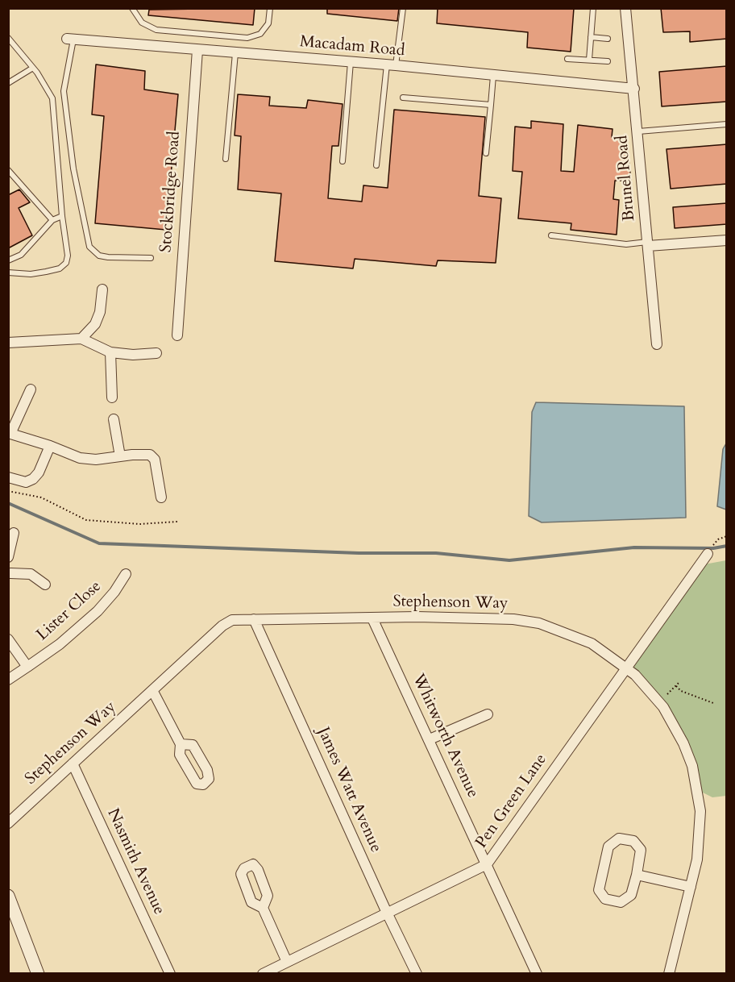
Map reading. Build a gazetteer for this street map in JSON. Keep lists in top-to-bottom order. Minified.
{"streets":{"street":["Macadam Road","Brunel Road","Stockbridge Road","Stephenson Way","Lister Close","Whitworth Avenue","James Watt Avenue","Pen Green Lane","Nasmith Avenue"]},"crossings":[["Macadam Road","Brunel Road"],["Macadam Road","Stockbridge Road"],["Stephenson Way","Whitworth Avenue"],["Stephenson Way","James Watt Avenue"],["Stephenson Way","Pen Green Lane"],["Stephenson Way","Nasmith Avenue"],["Whitworth Avenue","Pen Green Lane"],["James Watt Avenue","Pen Green Lane"]]}
